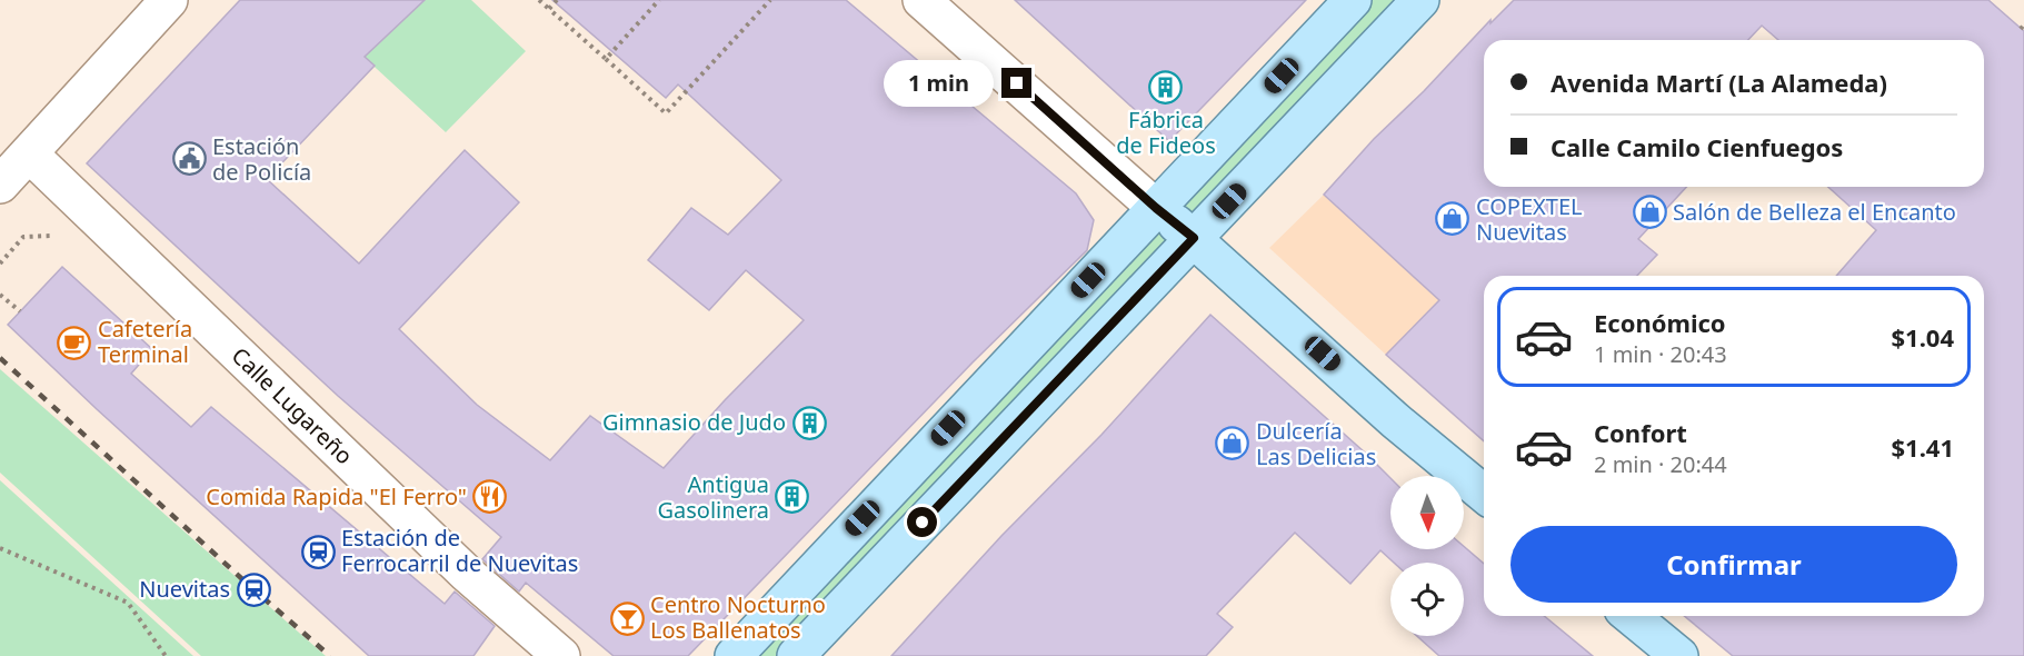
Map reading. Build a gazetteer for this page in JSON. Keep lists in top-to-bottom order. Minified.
{"streets":{"street":["Calle Lugareño"]},"places":{"building":["Fábrica de Fideos","Gimnasio de Judo","Antigua Gasolinera"],"public building":["Estación de Policía"],"shop":["Salón de Belleza el Encanto","COPEXTEL Nuevitas","Dulcería Las Delicias"],"cafe":["Cafetería Terminal"],"restaurant":["Comida Rapida \"El Ferro\""],"station":["Estación de Ferrocarril de Nuevitas","Nuevitas"],"bar":["Centro Nocturno Los Ballenatos"]},"north":"bottom","page":{"banner":["Avenida Martí (La Alameda)","Calle Camilo Cienfuegos"],"bubble":"1 min","list":[{"name":"Económico","note":"1 min · 20:43","value":"$1.04"},{"name":"Confort","note":"2 min · 20:44","value":"$1.41"}],"buttons":"Confirmar"}}
